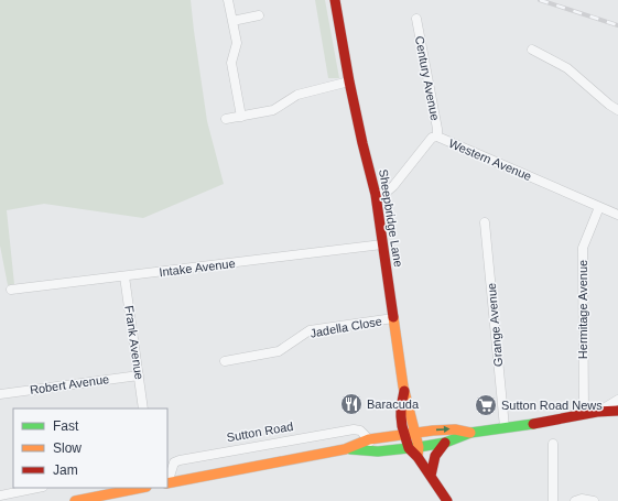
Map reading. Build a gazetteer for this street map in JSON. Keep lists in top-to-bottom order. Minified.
{"streets":{"main road":["Sheepbridge Lane","Sutton Road"],"street":["Century Avenue","Western Avenue","Intake Avenue","Hermitage Avenue","Grange Avenue","Jadella Close","Frank Avenue","Robert Avenue"]},"crossings":[["Century Avenue","Western Avenue"],["Western Avenue","Sheepbridge Lane"],["Western Avenue","Hermitage Avenue"],["Sheepbridge Lane","Intake Avenue"],["Sheepbridge Lane","Jadella Close"],["Sheepbridge Lane","Sutton Road"],["Intake Avenue","Frank Avenue"],["Hermitage Avenue","Sutton Road"],["Grange Avenue","Sutton Road"],["Frank Avenue","Robert Avenue"]],"places":{"restaurant":["Baracuda"],"supermarket":["Sutton Road News"]},"legend":["Fast","Slow","Jam"]}
